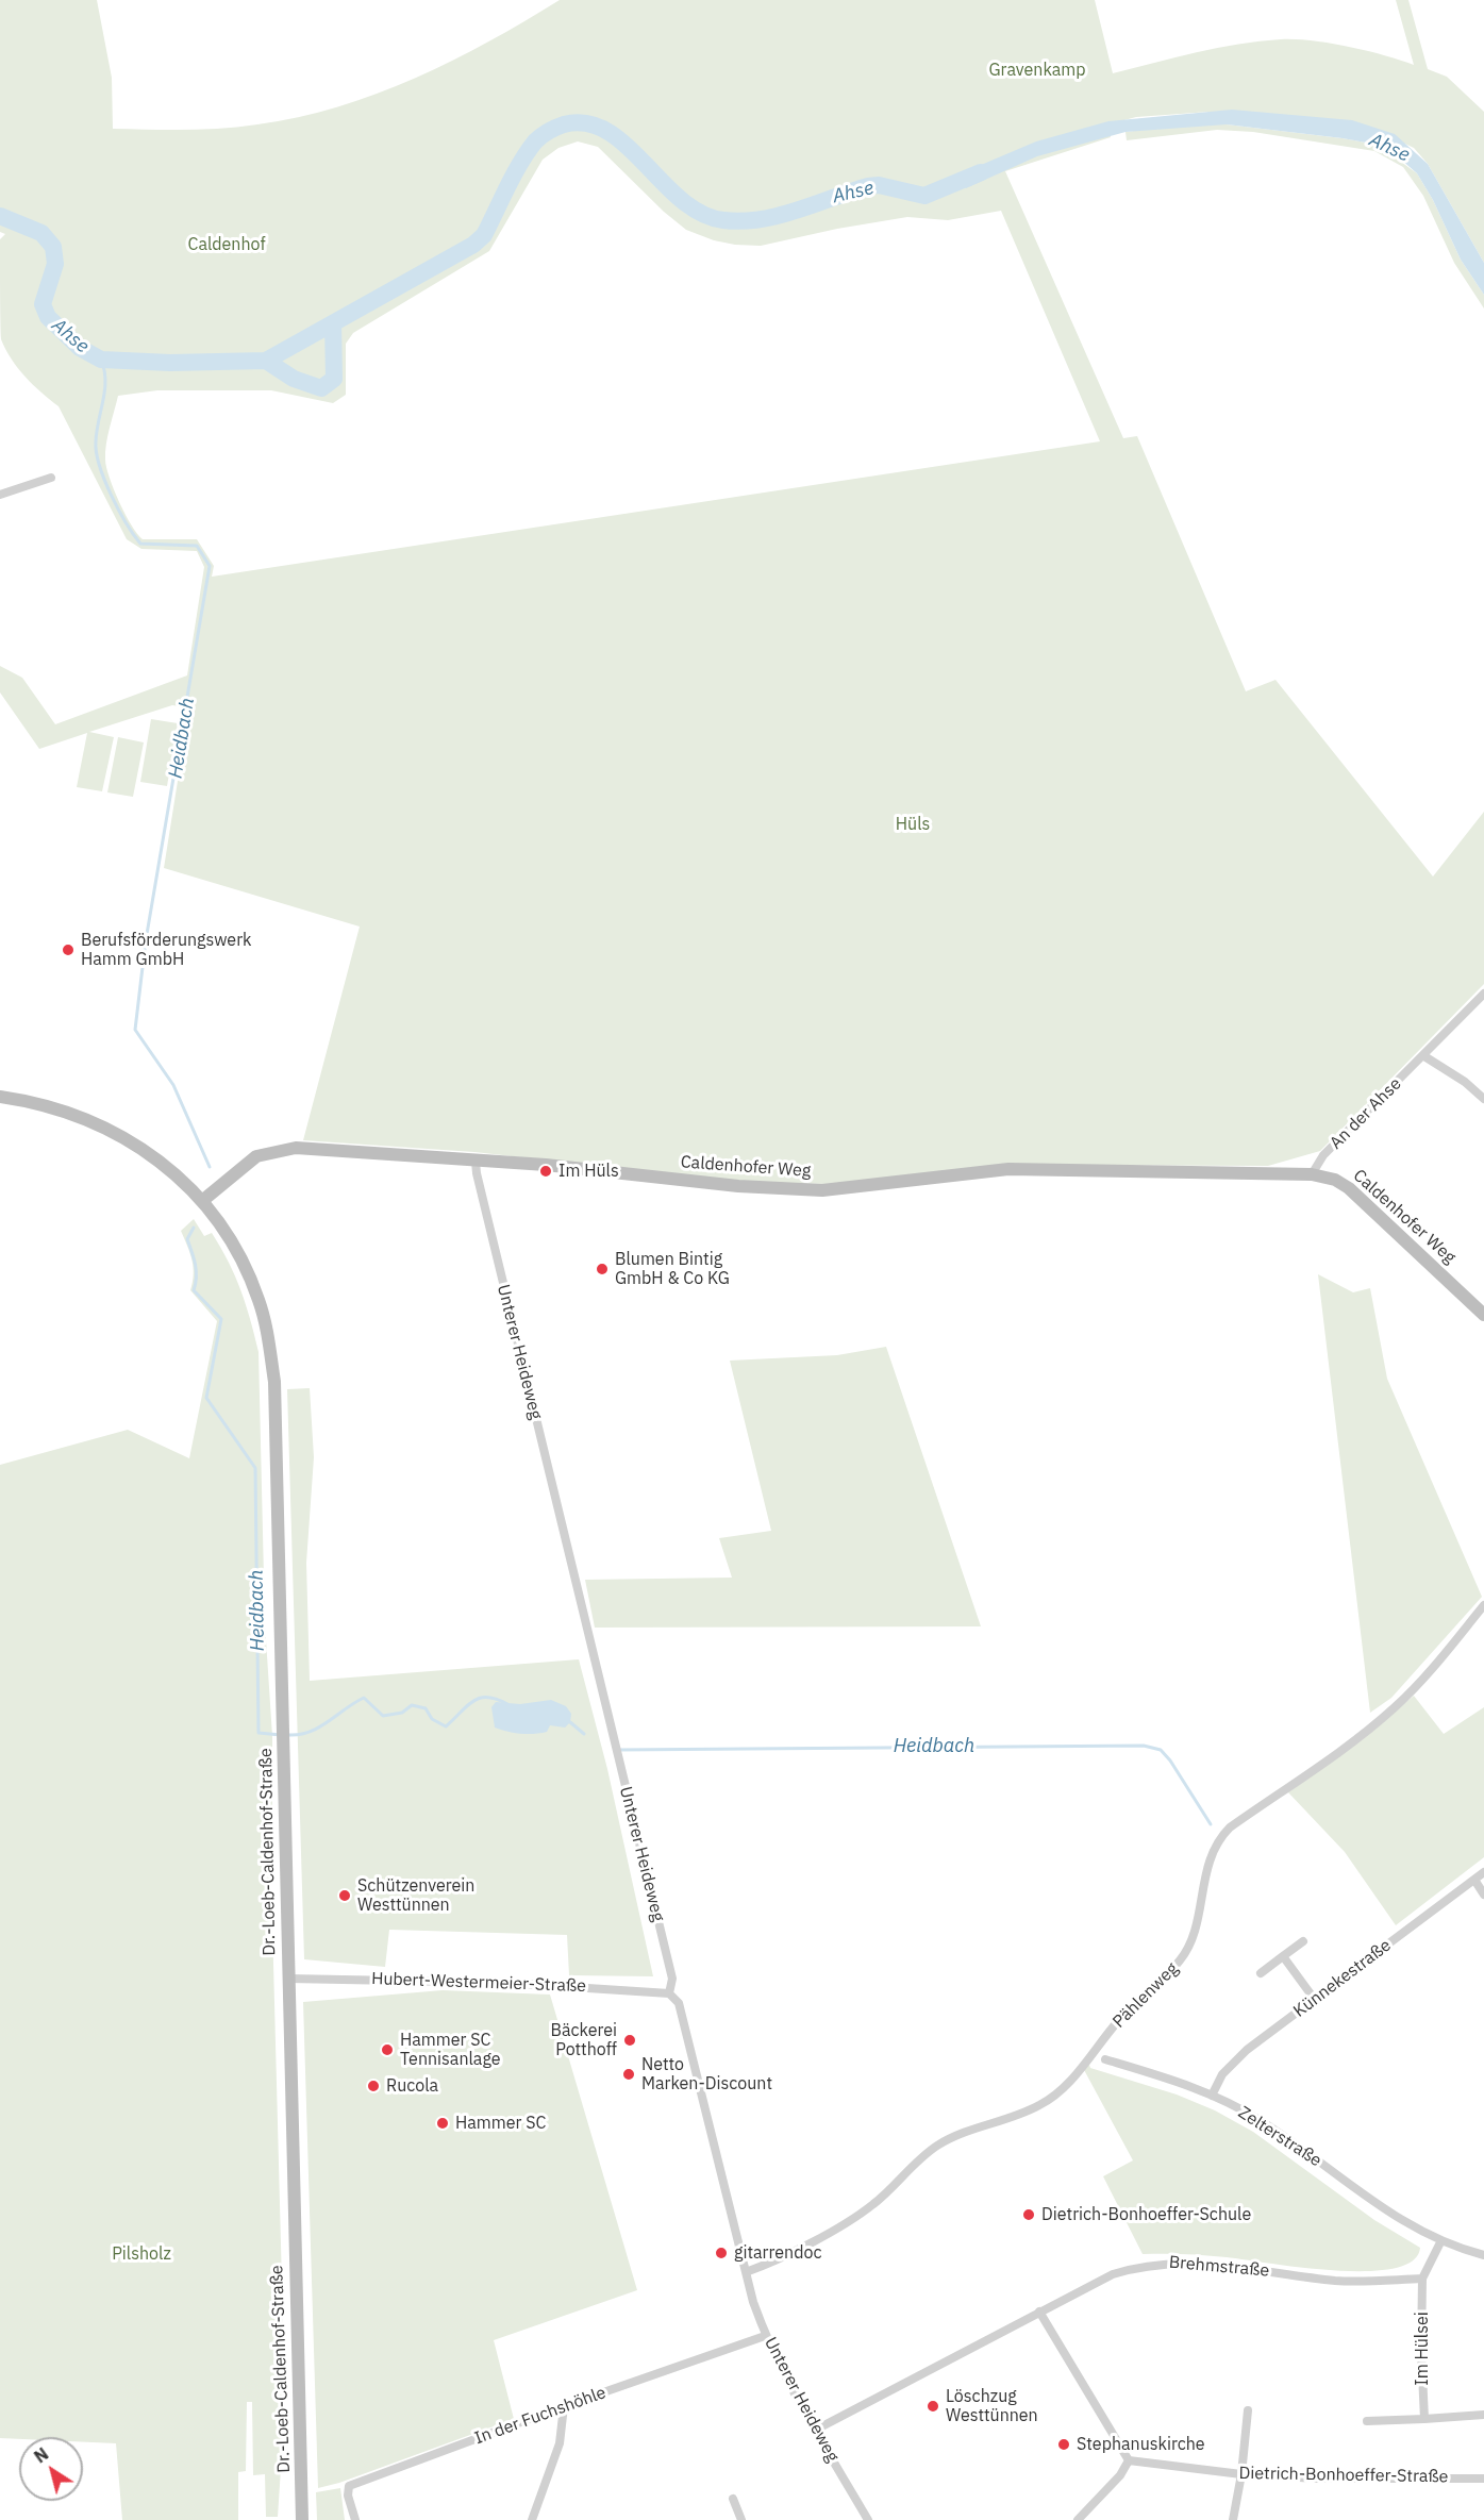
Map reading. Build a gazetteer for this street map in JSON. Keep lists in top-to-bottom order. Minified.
{"streets":{"main road":["Caldenhofer Weg","Dr.-Loeb-Caldenhof-Straße"],"street":["An der Ahse","Unterer Heideweg","Künnekestraße","Hubert-Westermeier-Straße","Pählenweg","Zelterstraße","Brehmstraße","Im Hülsei","In der Fuchshöhle","Dietrich-Bonhoeffer-Straße"]},"crossings":[["An der Ahse","Caldenhofer Weg"],["Caldenhofer Weg","Unterer Heideweg"],["Caldenhofer Weg","Dr.-Loeb-Caldenhof-Straße"],["Unterer Heideweg","Hubert-Westermeier-Straße"],["Unterer Heideweg","Pählenweg"],["Unterer Heideweg","Brehmstraße"],["Unterer Heideweg","In der Fuchshöhle"],["Dr.-Loeb-Caldenhof-Straße","Hubert-Westermeier-Straße"],["Künnekestraße","Zelterstraße"],["Brehmstraße","Im Hülsei"]],"water":["Ahse","Heidbach"],"parks":["Gravenkamp","Caldenhof","Hüls","Pilsholz"],"places":["Berufsförderungswerk Hamm GmbH","Im Hüls","Blumen Bintig GmbH & Co KG","Schützenverein Westtünnen","Bäckerei Potthoff","Hammer SC Tennisanlage","Netto Marken-Discount","Rucola","Hammer SC","Dietrich-Bonhoeffer-Schule","gitarrendoc","Löschzug Westtünnen","Stephanuskirche"],"north":"top left"}
